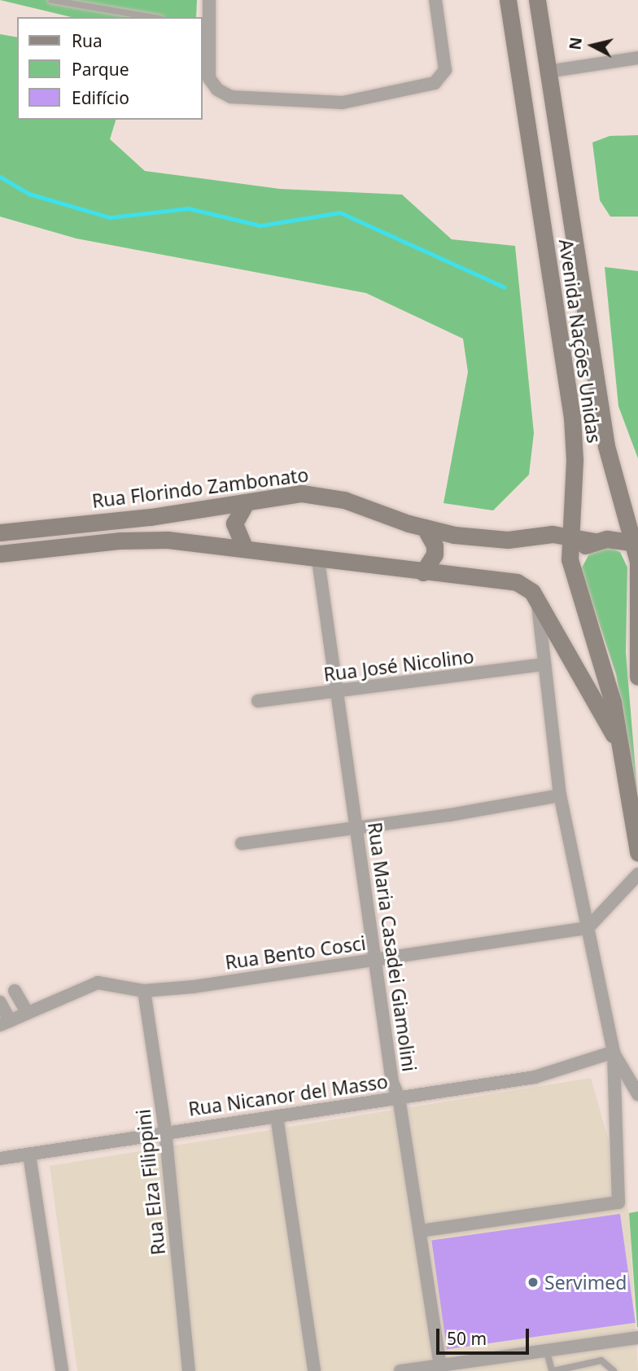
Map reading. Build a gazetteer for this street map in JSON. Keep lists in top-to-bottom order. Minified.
{"streets":{"main road":["Avenida Nações Unidas","Rua Florindo Zambonato"],"street":["Rua José Nicolino","Rua Maria Casadei Giamolini","Rua Bento Cosci","Rua Nicanor del Masso","Rua Elza Filippini"]},"crossings":[["Avenida Nações Unidas","Rua Florindo Zambonato"],["Rua José Nicolino","Rua Maria Casadei Giamolini"],["Rua Maria Casadei Giamolini","Rua Bento Cosci"],["Rua Maria Casadei Giamolini","Rua Nicanor del Masso"],["Rua Bento Cosci","Rua Elza Filippini"],["Rua Nicanor del Masso","Rua Elza Filippini"]],"places":["Servimed"],"legend":["Rua","Parque","Edifício"],"scale_bar":"50 m","north":"left"}
